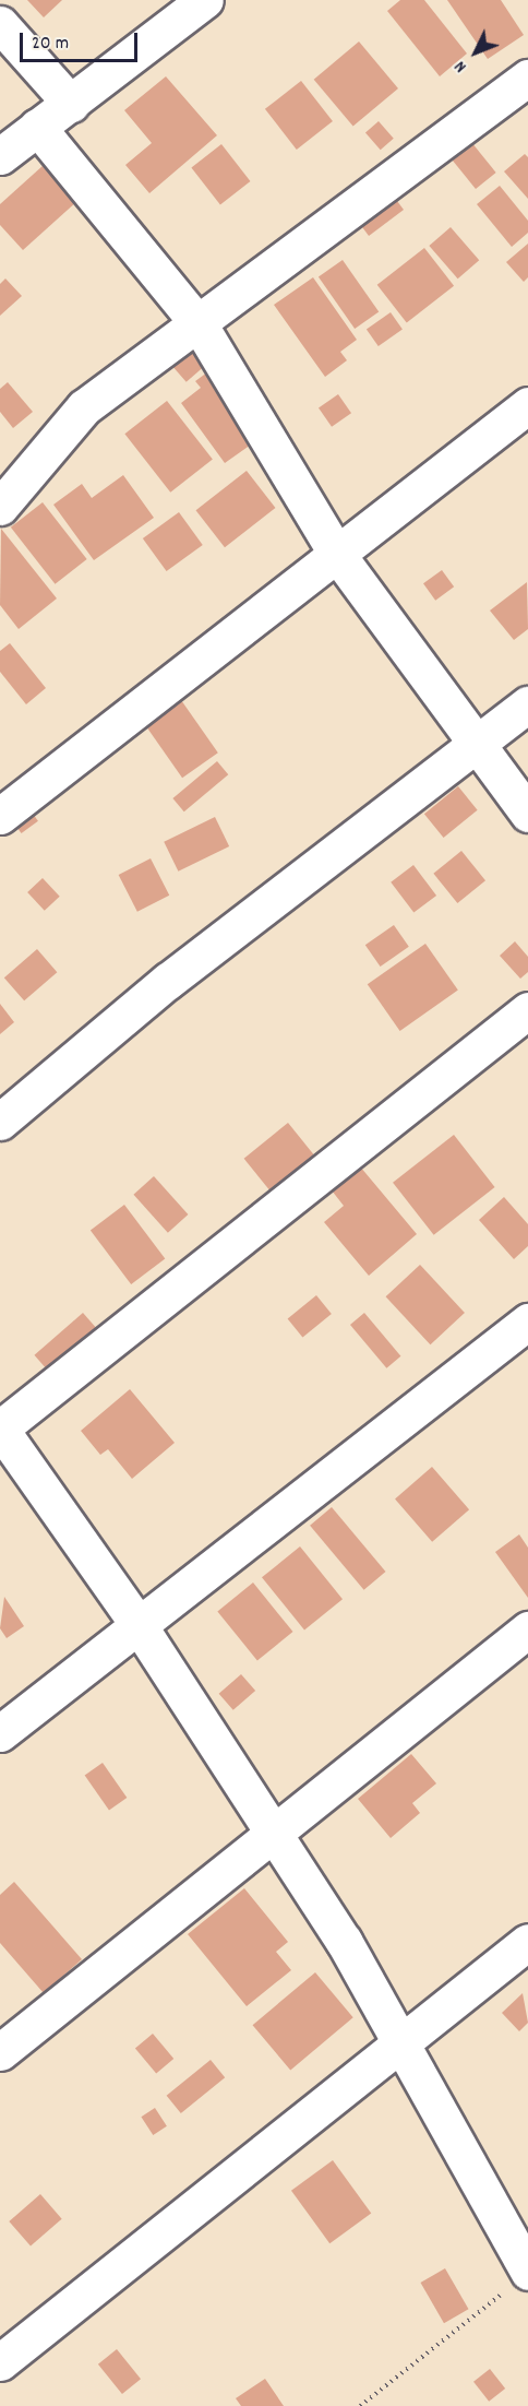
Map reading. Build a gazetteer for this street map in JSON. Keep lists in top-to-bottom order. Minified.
{"scale_bar":"20 m","north":"bottom left"}
